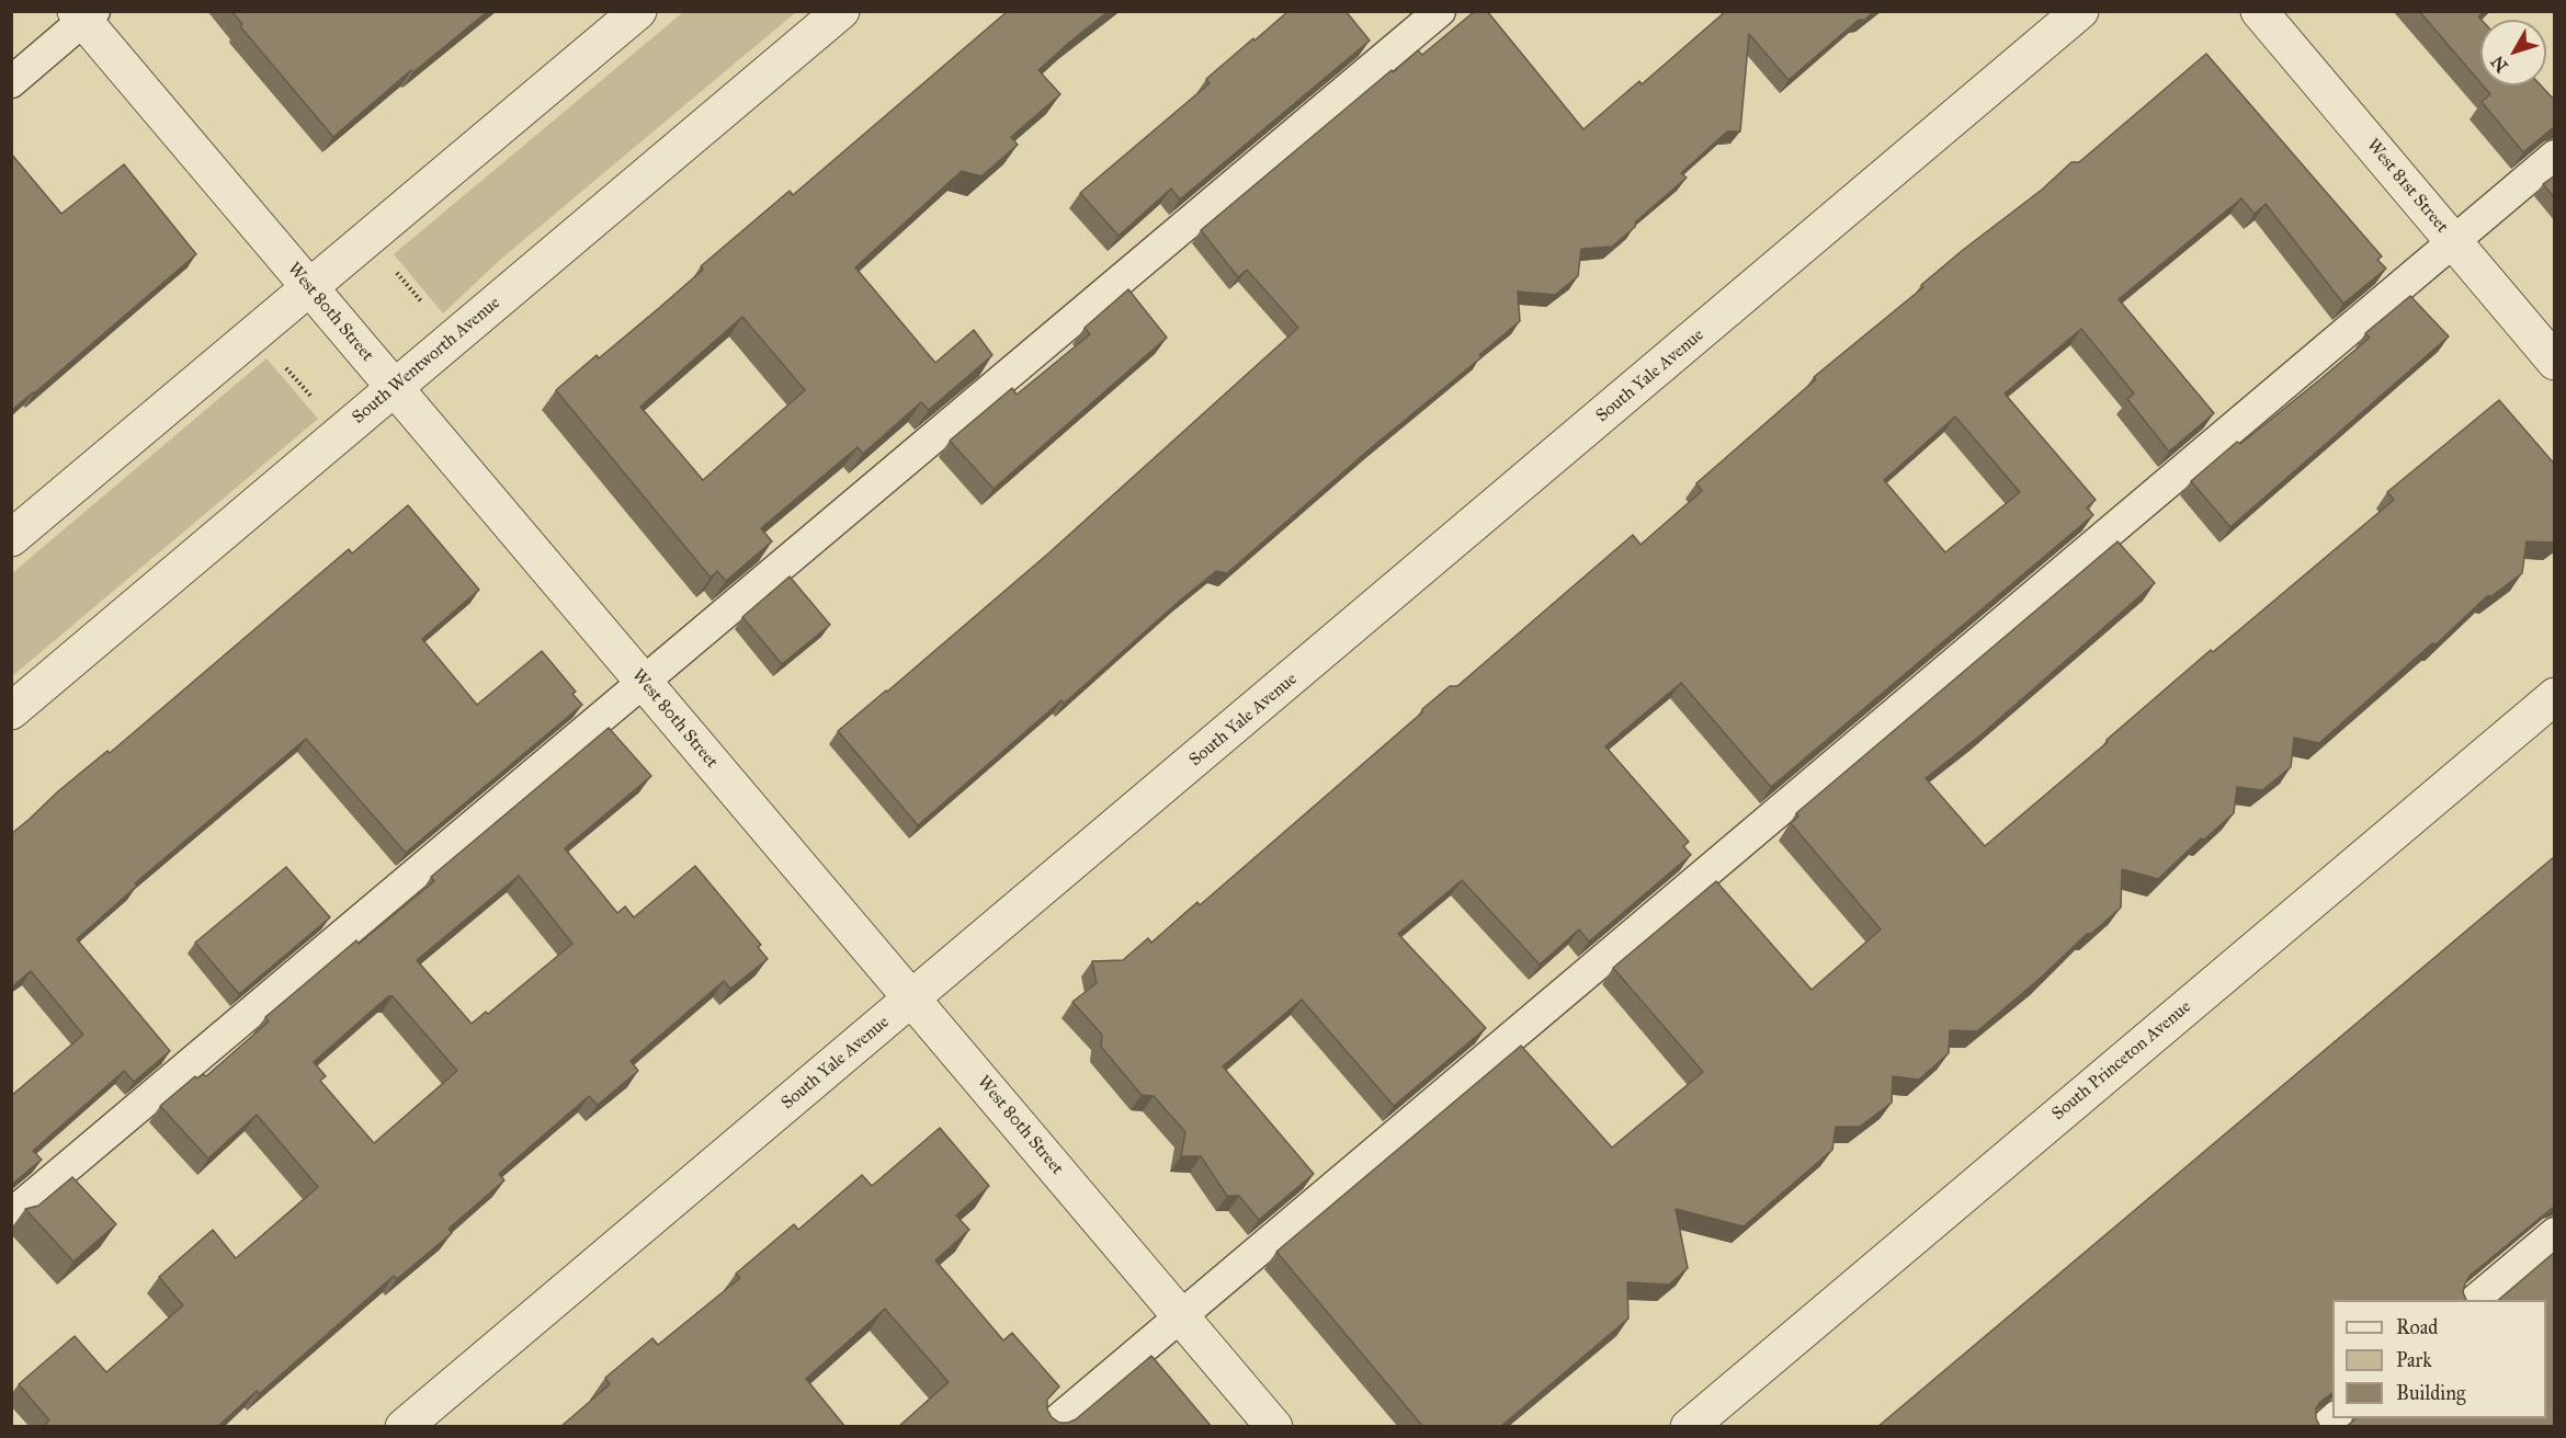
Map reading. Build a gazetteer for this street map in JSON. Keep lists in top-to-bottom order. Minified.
{"streets":{"street":["West 81st Street","West 80th Street","South Wentworth Avenue","South Yale Avenue","South Princeton Avenue"]},"crossings":[["West 80th Street","South Wentworth Avenue"],["West 80th Street","South Yale Avenue"]],"legend":["Road","Park","Building"],"north":"bottom left"}
